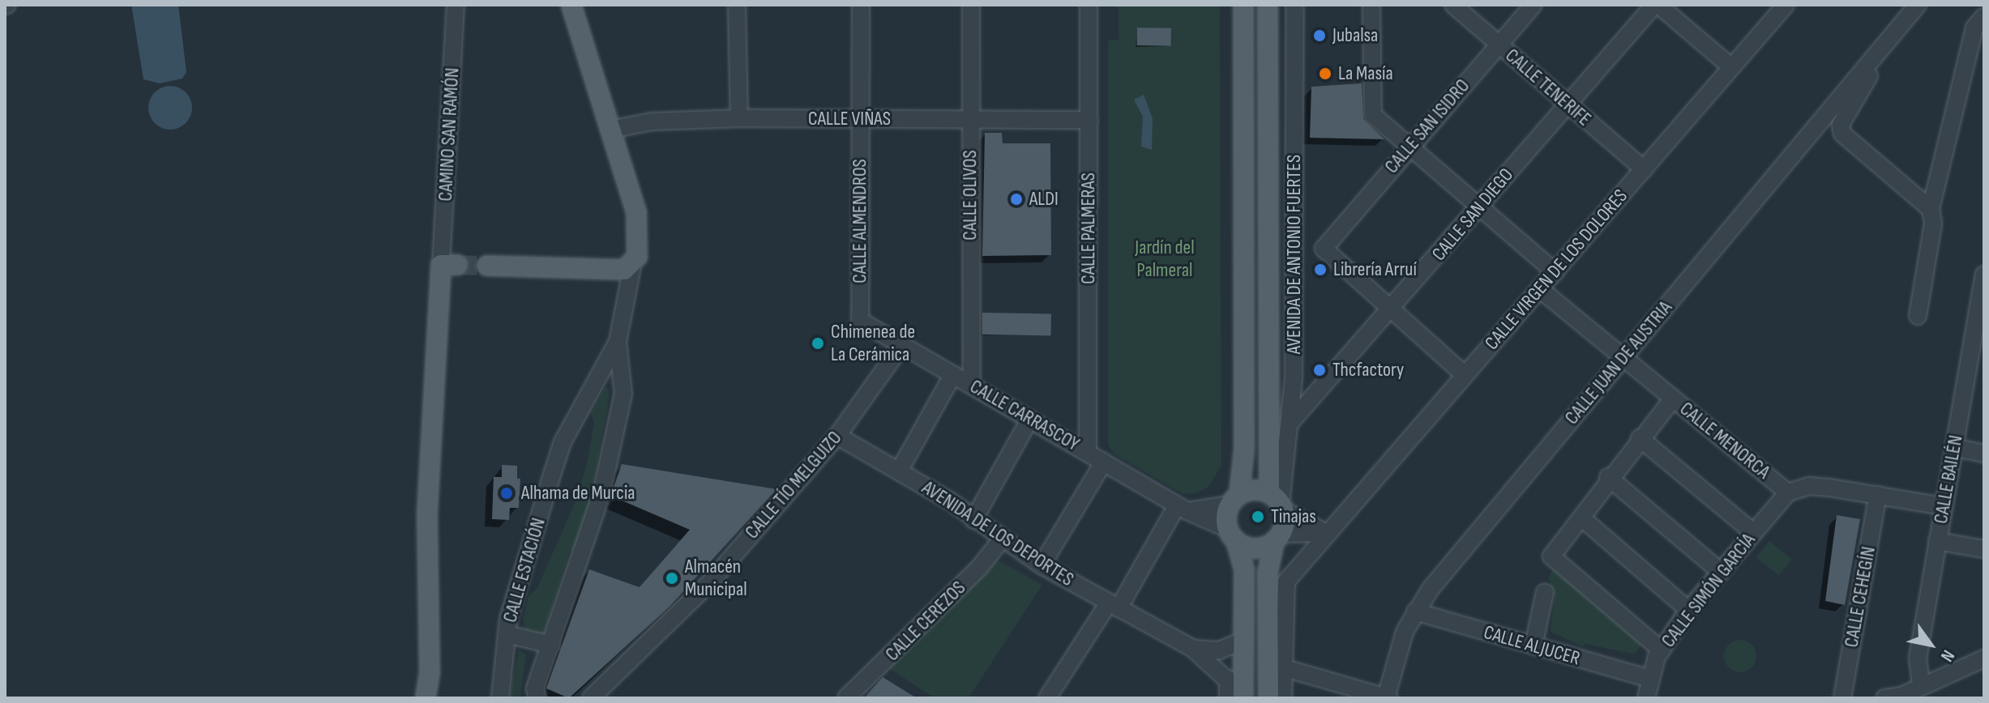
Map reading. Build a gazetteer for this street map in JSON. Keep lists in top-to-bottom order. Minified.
{"streets":{"main road":["AVENIDA DE ANTONIO FUERTES","CALLE ESTACIÓN"],"street":["CALLE TENERIFE","CALLE VIÑAS","CALLE SAN ISIDRO","CAMINO SAN RAMÓN","CALLE OLIVOS","CALLE SAN DIEGO","CALLE ALMENDROS","CALLE PALMERAS","CALLE VIRGEN DE LOS DOLORES","CALLE JUAN DE AUSTRIA","CALLE CARRASCOY","CALLE MENORCA","CALLE BAILÉN","CALLE TÍO MELGUIZO","AVENIDA DE LOS DEPORTES","CALLE SIMÓN GARCÍA","CALLE CEHEGÍN","CALLE CEREZOS","CALLE ALJUCER"]},"crossings":[["CALLE TENERIFE","CALLE SAN ISIDRO"],["CALLE TENERIFE","CALLE SAN DIEGO"],["CALLE TENERIFE","CALLE VIRGEN DE LOS DOLORES"],["CALLE VIÑAS","CALLE OLIVOS"],["CALLE VIÑAS","CALLE ALMENDROS"],["CALLE VIÑAS","CALLE PALMERAS"],["CALLE VIÑAS","CALLE ESTACIÓN"],["CALLE SAN ISIDRO","CALLE SAN DIEGO"],["CALLE OLIVOS","CALLE CARRASCOY"],["CALLE SAN DIEGO","AVENIDA DE ANTONIO FUERTES"],["CALLE ALMENDROS","CALLE CARRASCOY"],["CALLE PALMERAS","CALLE CARRASCOY"],["AVENIDA DE ANTONIO FUERTES","CALLE CARRASCOY"],["CALLE VIRGEN DE LOS DOLORES","CALLE MENORCA"],["CALLE JUAN DE AUSTRIA","CALLE MENORCA"],["CALLE JUAN DE AUSTRIA","CALLE ALJUCER"],["CALLE CARRASCOY","CALLE TÍO MELGUIZO"],["CALLE MENORCA","CALLE BAILÉN"],["CALLE MENORCA","CALLE SIMÓN GARCÍA"],["CALLE MENORCA","CALLE CEHEGÍN"],["CALLE TÍO MELGUIZO","AVENIDA DE LOS DEPORTES"],["AVENIDA DE LOS DEPORTES","CALLE CEREZOS"],["CALLE SIMÓN GARCÍA","CALLE ALJUCER"]],"parks":["Jardín del Palmeral"],"places":["Jubalsa","La Masía","ALDI","Librería Arruí","Chimenea de La Cerámica","Thcfactory","Alhama de Murcia","Tinajas","Almacén Municipal"],"north":"bottom right"}
